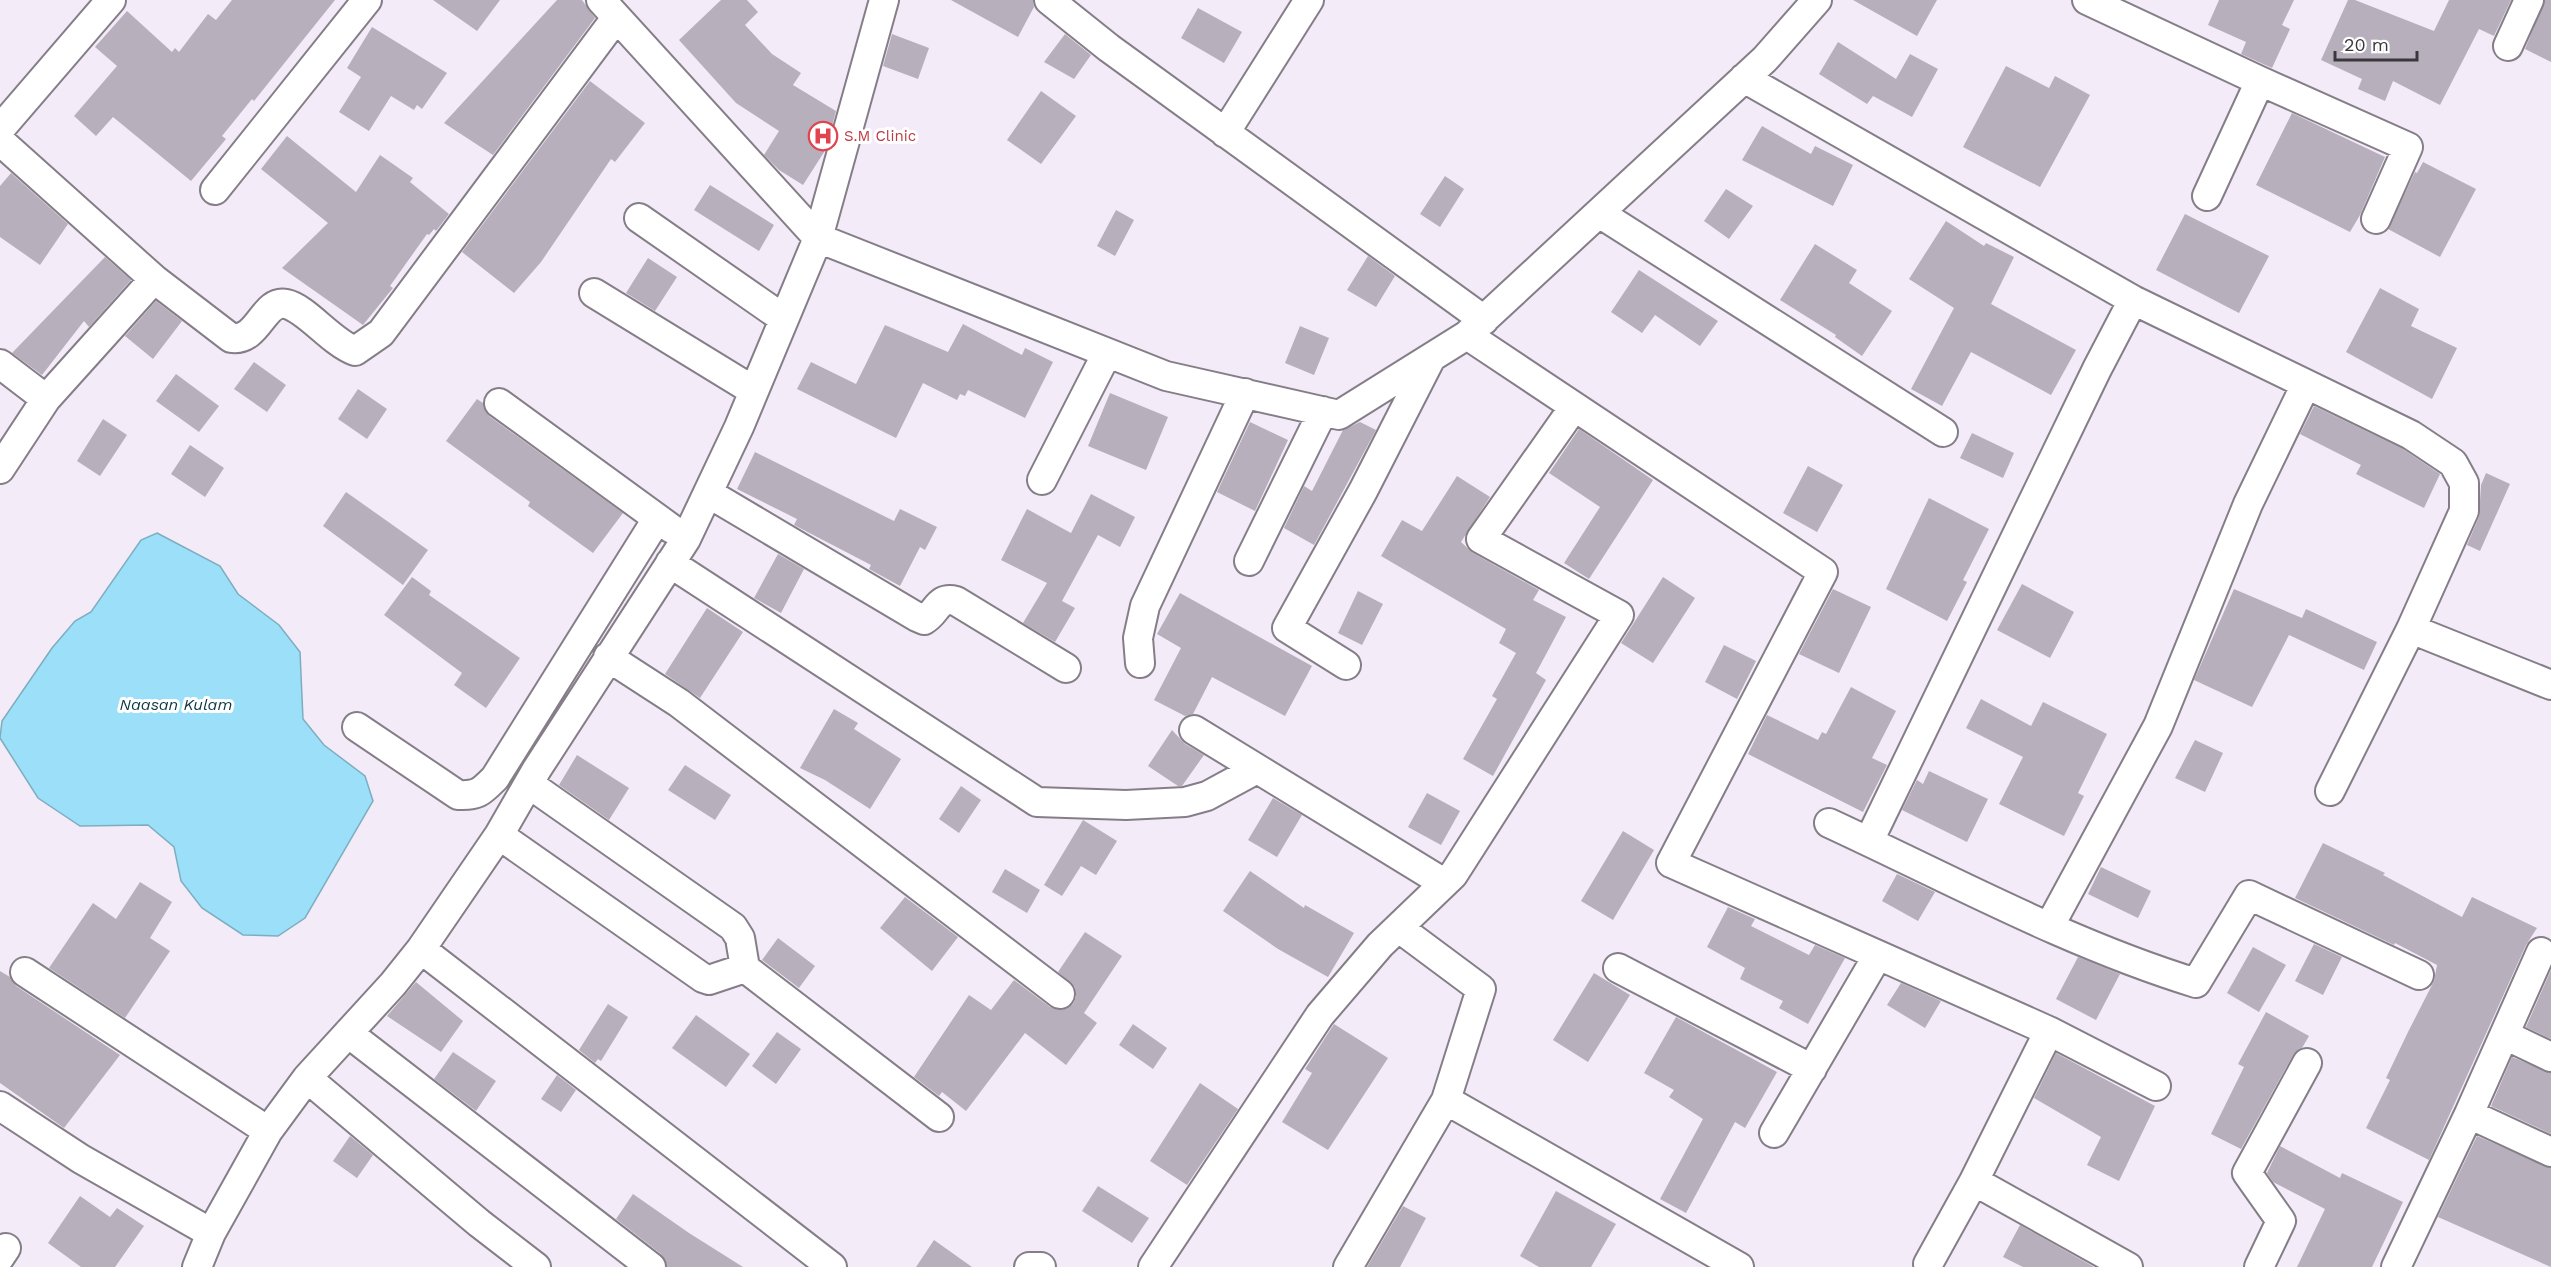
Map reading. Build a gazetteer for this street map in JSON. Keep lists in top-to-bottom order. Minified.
{"water":["Naasan Kulam"],"places":{"hospital":["S.M Clinic"]},"scale_bar":"20 m"}
